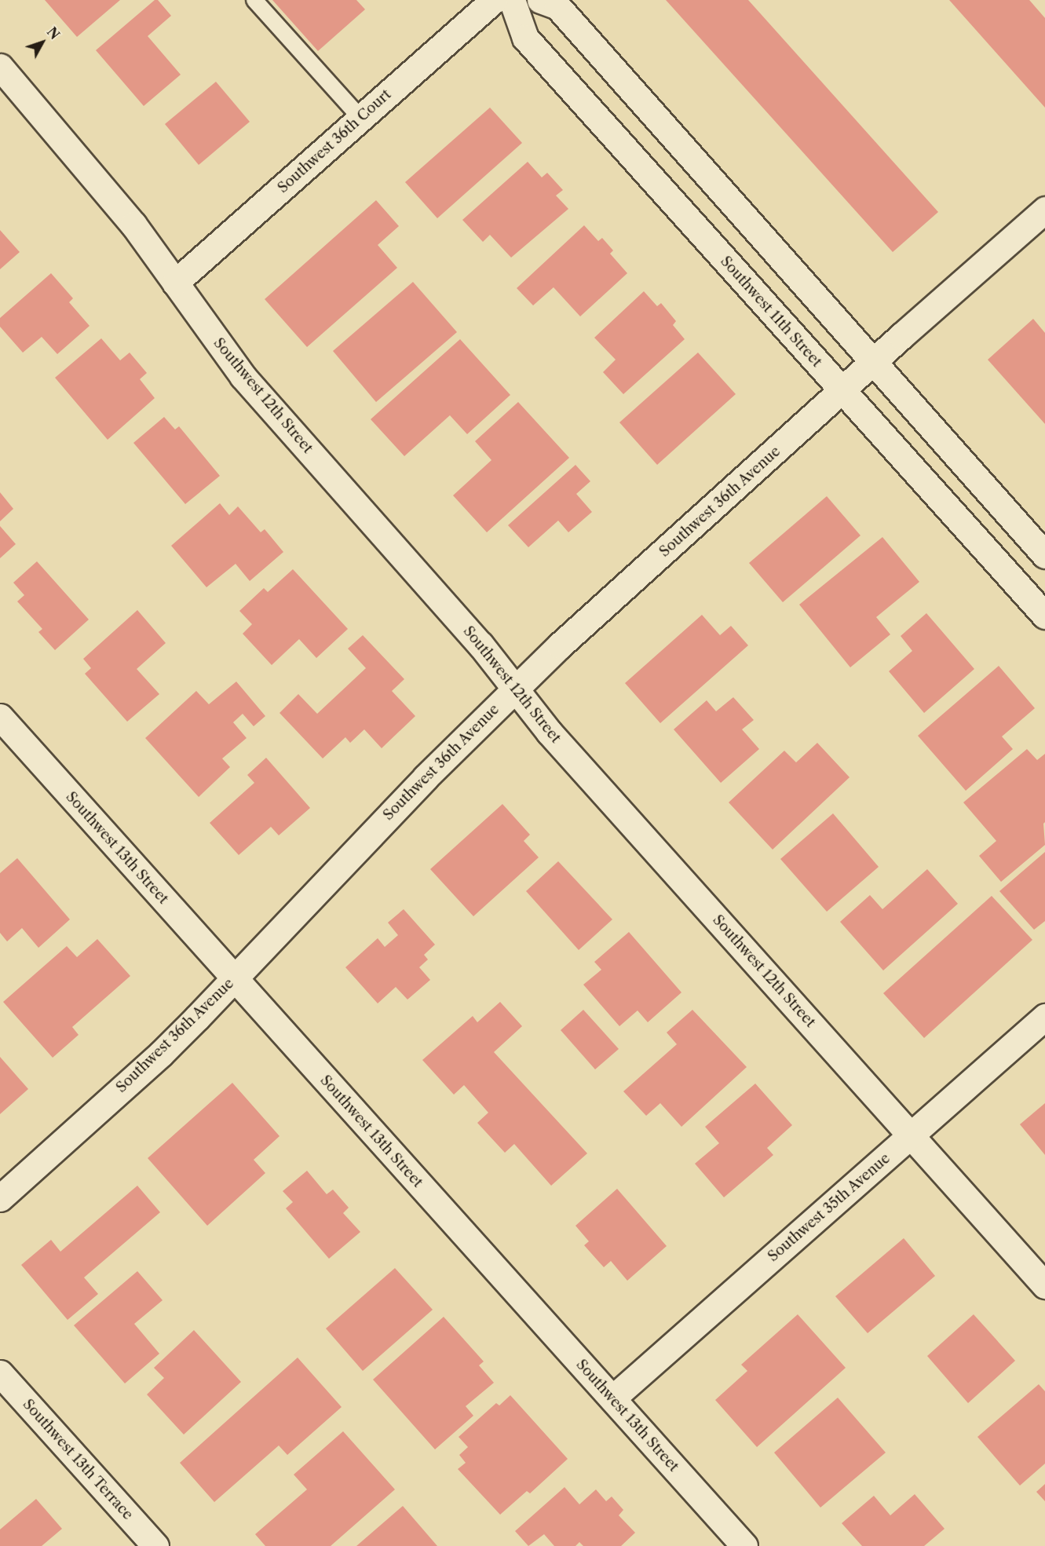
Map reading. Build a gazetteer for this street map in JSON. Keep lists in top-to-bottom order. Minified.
{"streets":{"street":["Southwest 36th Court","Southwest 11th Street","Southwest 12th Street","Southwest 36th Avenue","Southwest 13th Street","Southwest 35th Avenue","Southwest 13th Terrace"]},"crossings":[["Southwest 36th Court","Southwest 12th Street"],["Southwest 11th Street","Southwest 36th Avenue"],["Southwest 12th Street","Southwest 36th Avenue"],["Southwest 12th Street","Southwest 35th Avenue"],["Southwest 36th Avenue","Southwest 13th Street"],["Southwest 13th Street","Southwest 35th Avenue"]],"north":"top right"}
